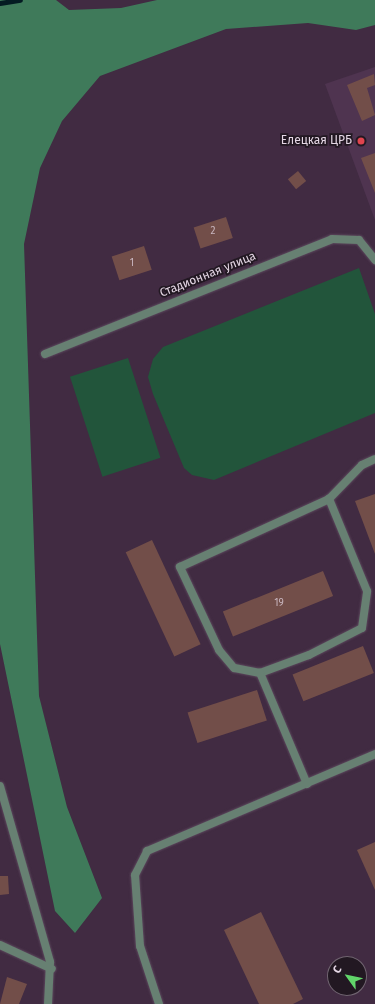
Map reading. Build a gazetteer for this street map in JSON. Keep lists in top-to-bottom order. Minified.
{"streets":{"street":["Стадионная улица"]},"places":["Елецкая ЦРБ"],"house_numbers":["2","1","19"],"north":"top left"}
